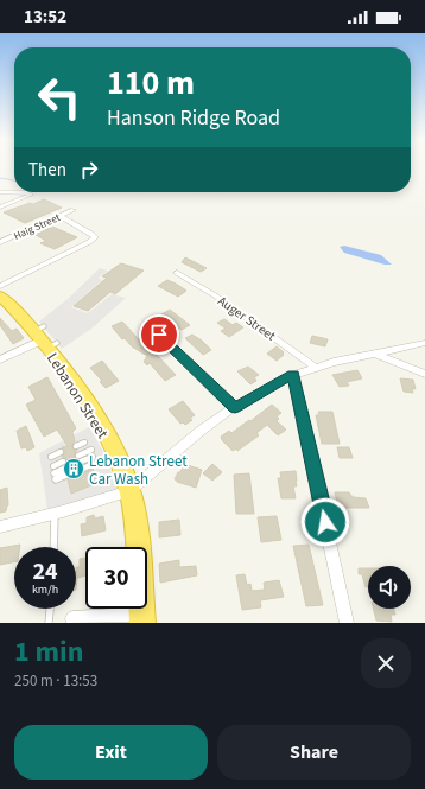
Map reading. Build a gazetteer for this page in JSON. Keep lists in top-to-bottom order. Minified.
{"streets":{"highway":["Lebanon Street"],"street":["Haig Street","Auger Street"]},"places":{"building":["Lebanon Street Car Wash"]},"page":{"status":"13:52","turn":["110 m","Hanson Ridge Road"],"then":"Then","speed":"24 km/h","limit":"30","heading":["1 min","250 m · 13:53"],"buttons":["Exit","Share"]}}
